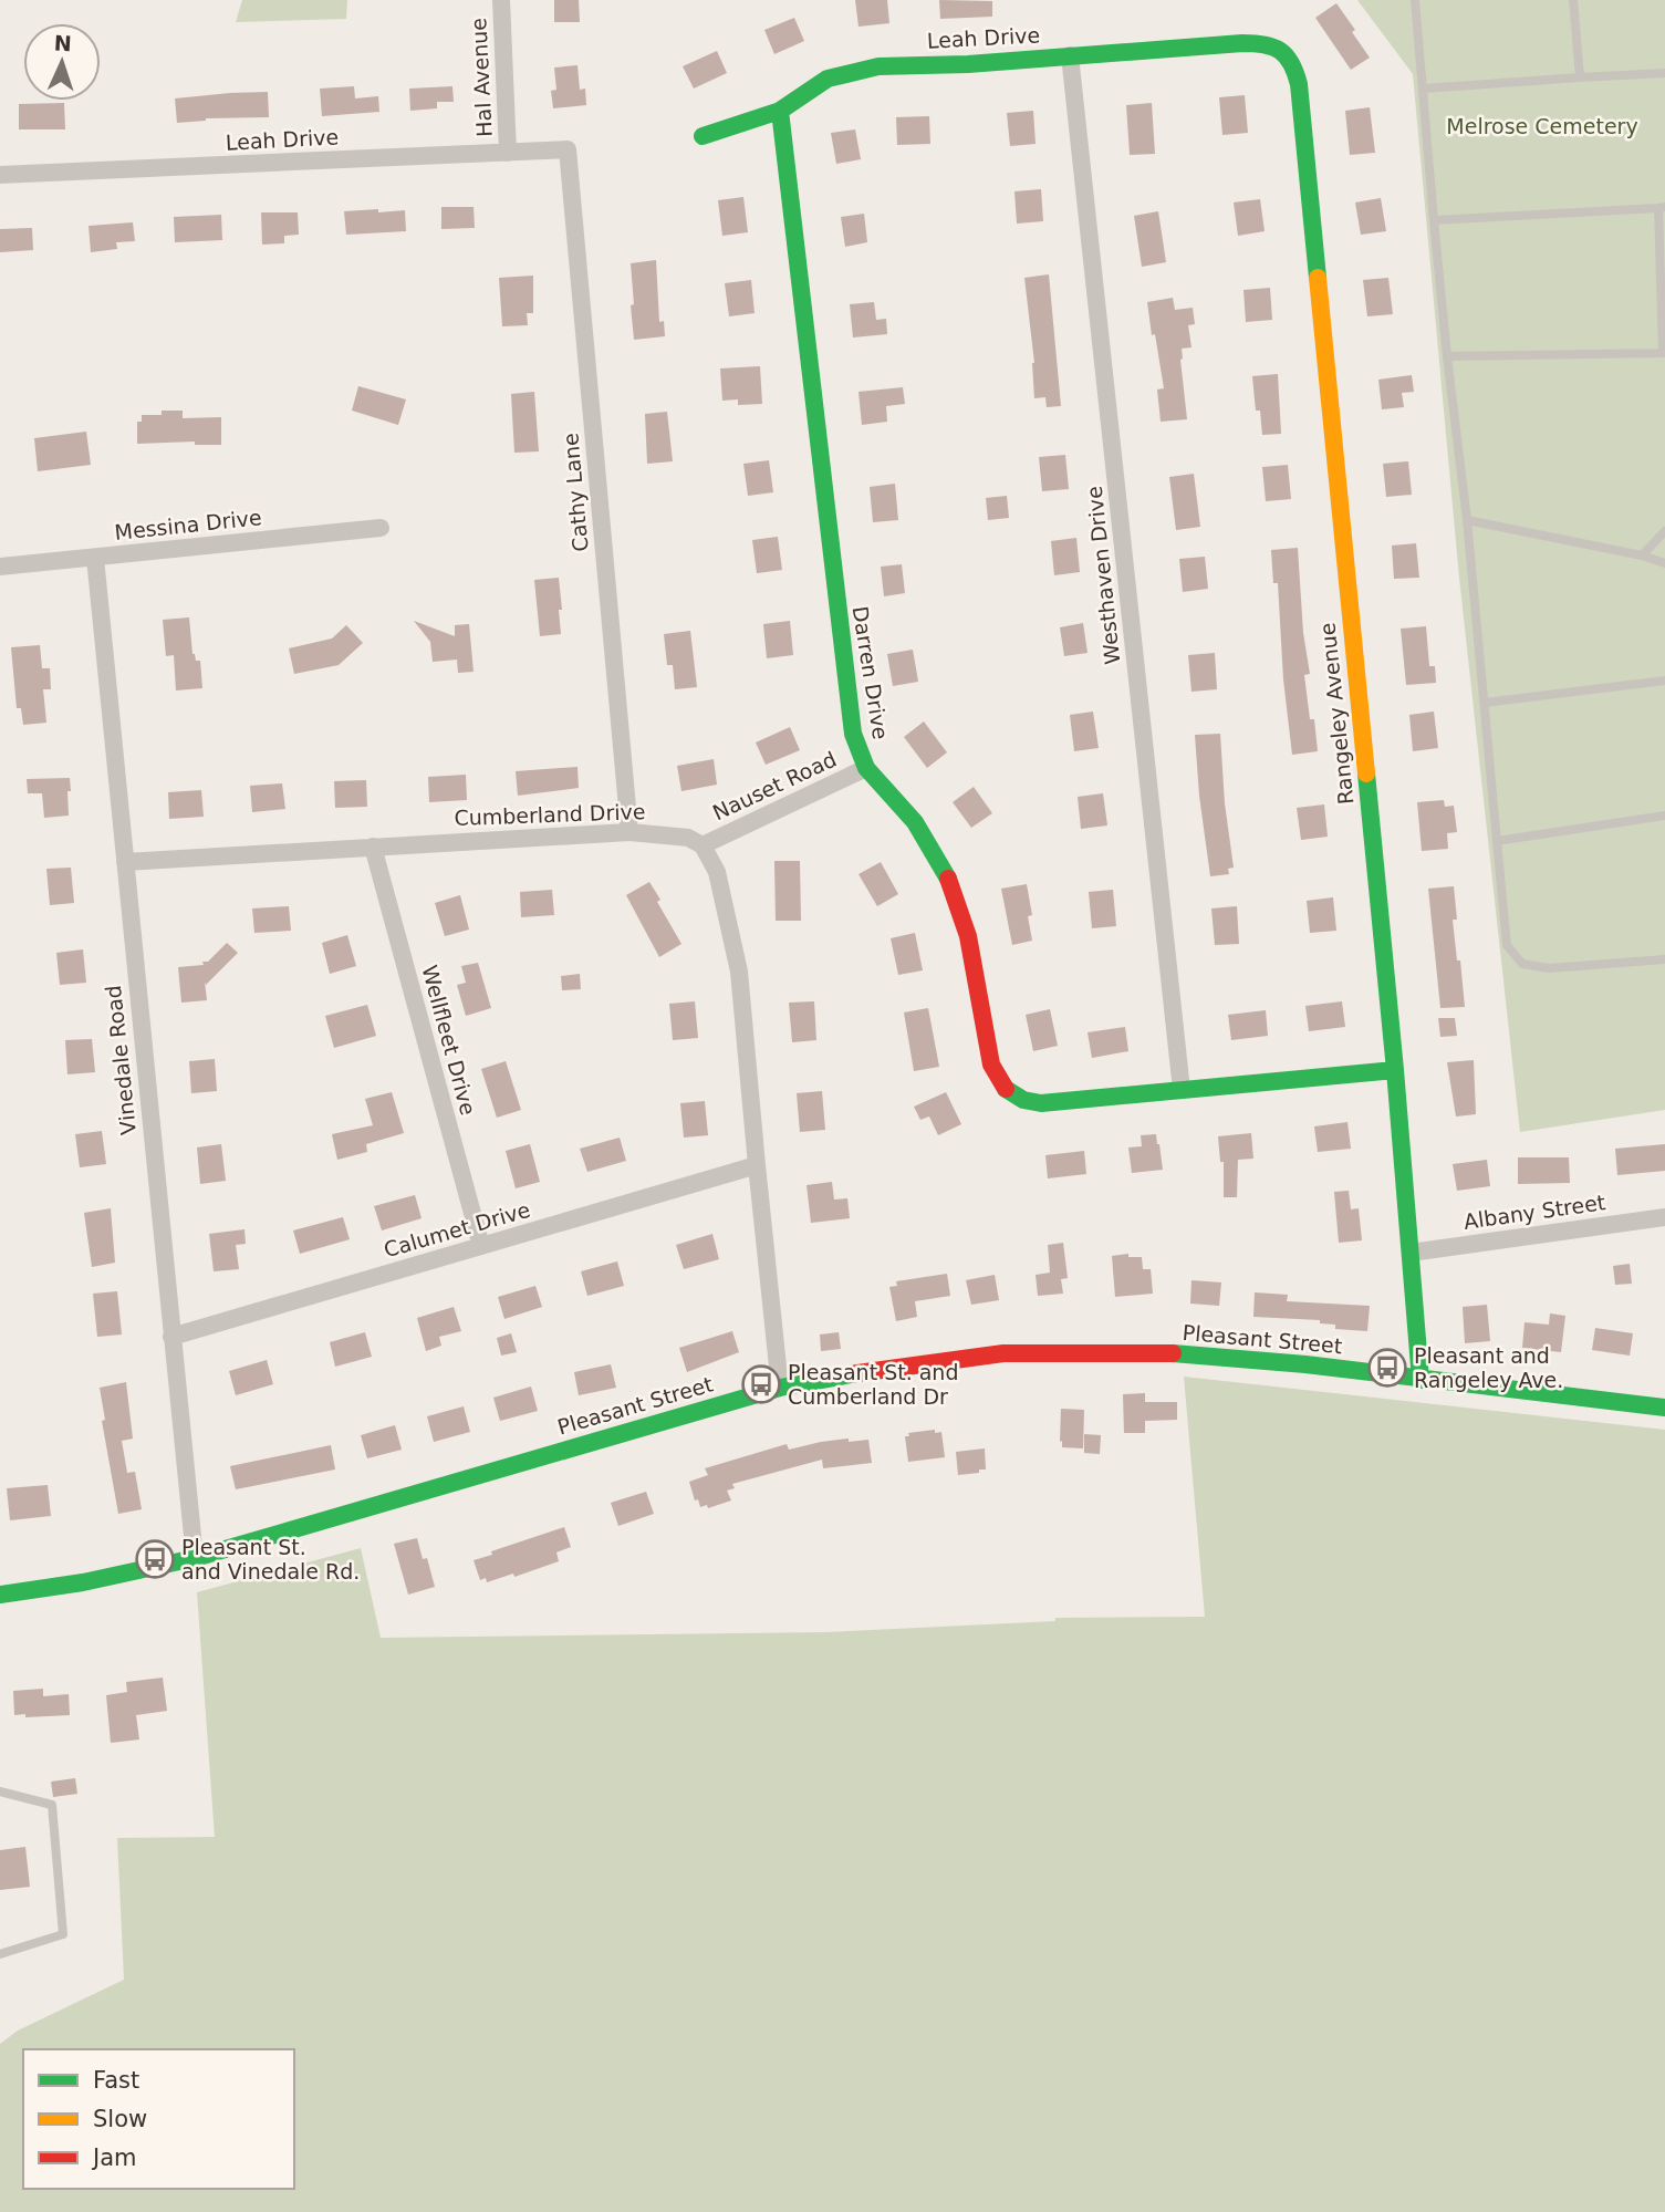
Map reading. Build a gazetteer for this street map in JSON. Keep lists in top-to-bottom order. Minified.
{"streets":{"street":["Leah Drive","Hal Avenue","Cathy Lane","Messina Drive","Westhaven Drive","Darren Drive","Rangeley Avenue","Nauset Road","Cumberland Drive","Wellfleet Drive","Vinedale Road","Albany Street","Calumet Drive","Pleasant Street"]},"crossings":[["Leah Drive","Hal Avenue"],["Leah Drive","Cathy Lane"],["Leah Drive","Westhaven Drive"],["Leah Drive","Darren Drive"],["Leah Drive","Rangeley Avenue"],["Cathy Lane","Cumberland Drive"],["Messina Drive","Vinedale Road"],["Westhaven Drive","Darren Drive"],["Darren Drive","Rangeley Avenue"],["Darren Drive","Nauset Road"],["Rangeley Avenue","Albany Street"],["Rangeley Avenue","Pleasant Street"],["Nauset Road","Cumberland Drive"],["Cumberland Drive","Wellfleet Drive"],["Cumberland Drive","Vinedale Road"],["Wellfleet Drive","Calumet Drive"],["Vinedale Road","Calumet Drive"],["Vinedale Road","Pleasant Street"]],"parks":["Melrose Cemetery"],"places":{"bus stop":["Pleasant and Rangeley Ave.","Pleasant St. and Cumberland Dr","Pleasant St. and Vinedale Rd."]},"legend":["Fast","Slow","Jam"],"north":"top"}
